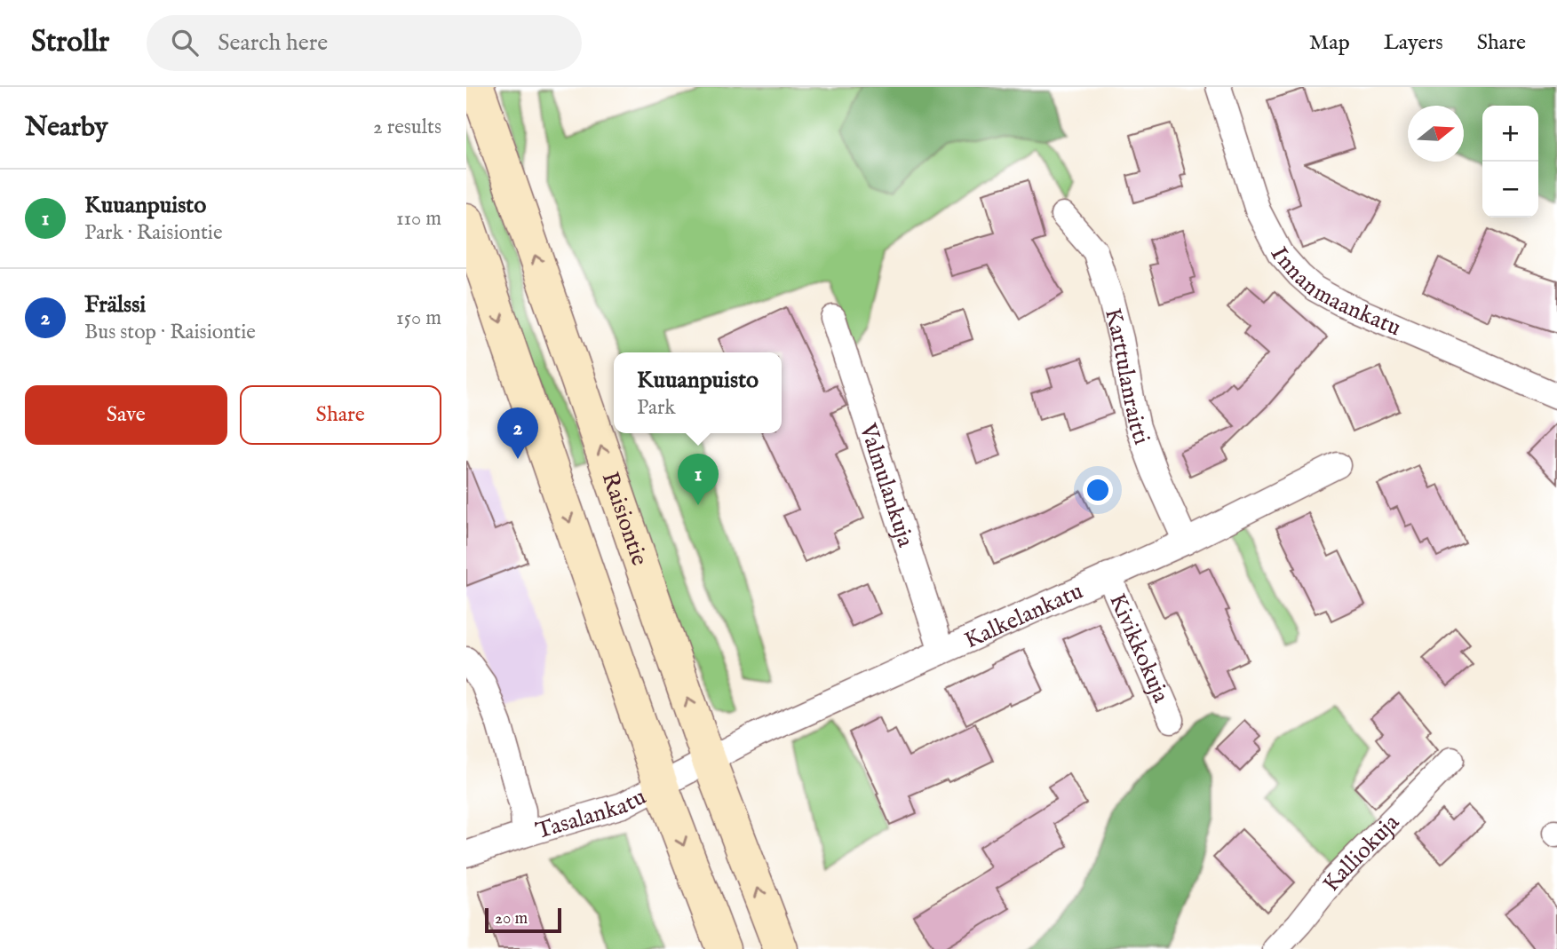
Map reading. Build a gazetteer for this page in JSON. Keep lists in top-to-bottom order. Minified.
{"streets":{"main road":["Raisiontie"],"street":["Innanmaankatu","Karttulanraitti","Valmulankuja","Kalkelankatu","Kivikkokuja","Tasalankatu","Kalliokuja"]},"crossings":[["Karttulanraitti","Kalkelankatu"],["Valmulankuja","Kalkelankatu"],["Raisiontie","Kalkelankatu"],["Raisiontie","Tasalankatu"],["Kalkelankatu","Kivikkokuja"],["Kalkelankatu","Tasalankatu"]],"scale_bar":"20 m","north":"right","page":{"header":"Strollr","search":"Search here","nav":["Map","Layers","Share"],"heading":["Nearby","2 results"],"map_buttons":["+","−"],"list":[{"mark":"1","name":"Kuuanpuisto","note":"Park · Raisiontie","value":"110 m"},{"mark":"2","name":"Frälssi","note":"Bus stop · Raisiontie","value":"150 m"}],"popup":["Kuuanpuisto","Park"],"buttons":["Save","Share"],"pins":["2","1"],"scale":"20 m"}}
